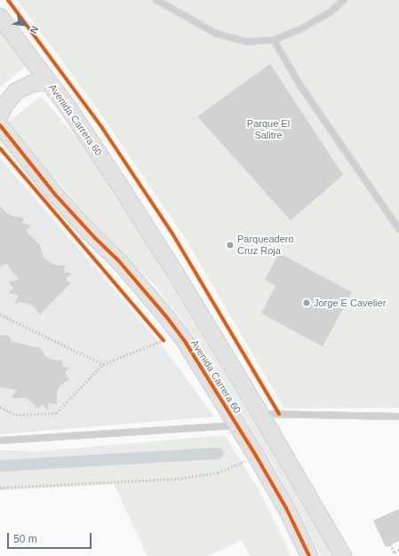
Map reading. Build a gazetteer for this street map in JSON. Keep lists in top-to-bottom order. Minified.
{"streets":{"main road":["Avenida Carrera 60"]},"parks":["Parque El Salitre"],"places":["Parqueadero Cruz Roja","Jorge E Cavelier"],"scale_bar":"50 m","north":"bottom right"}
